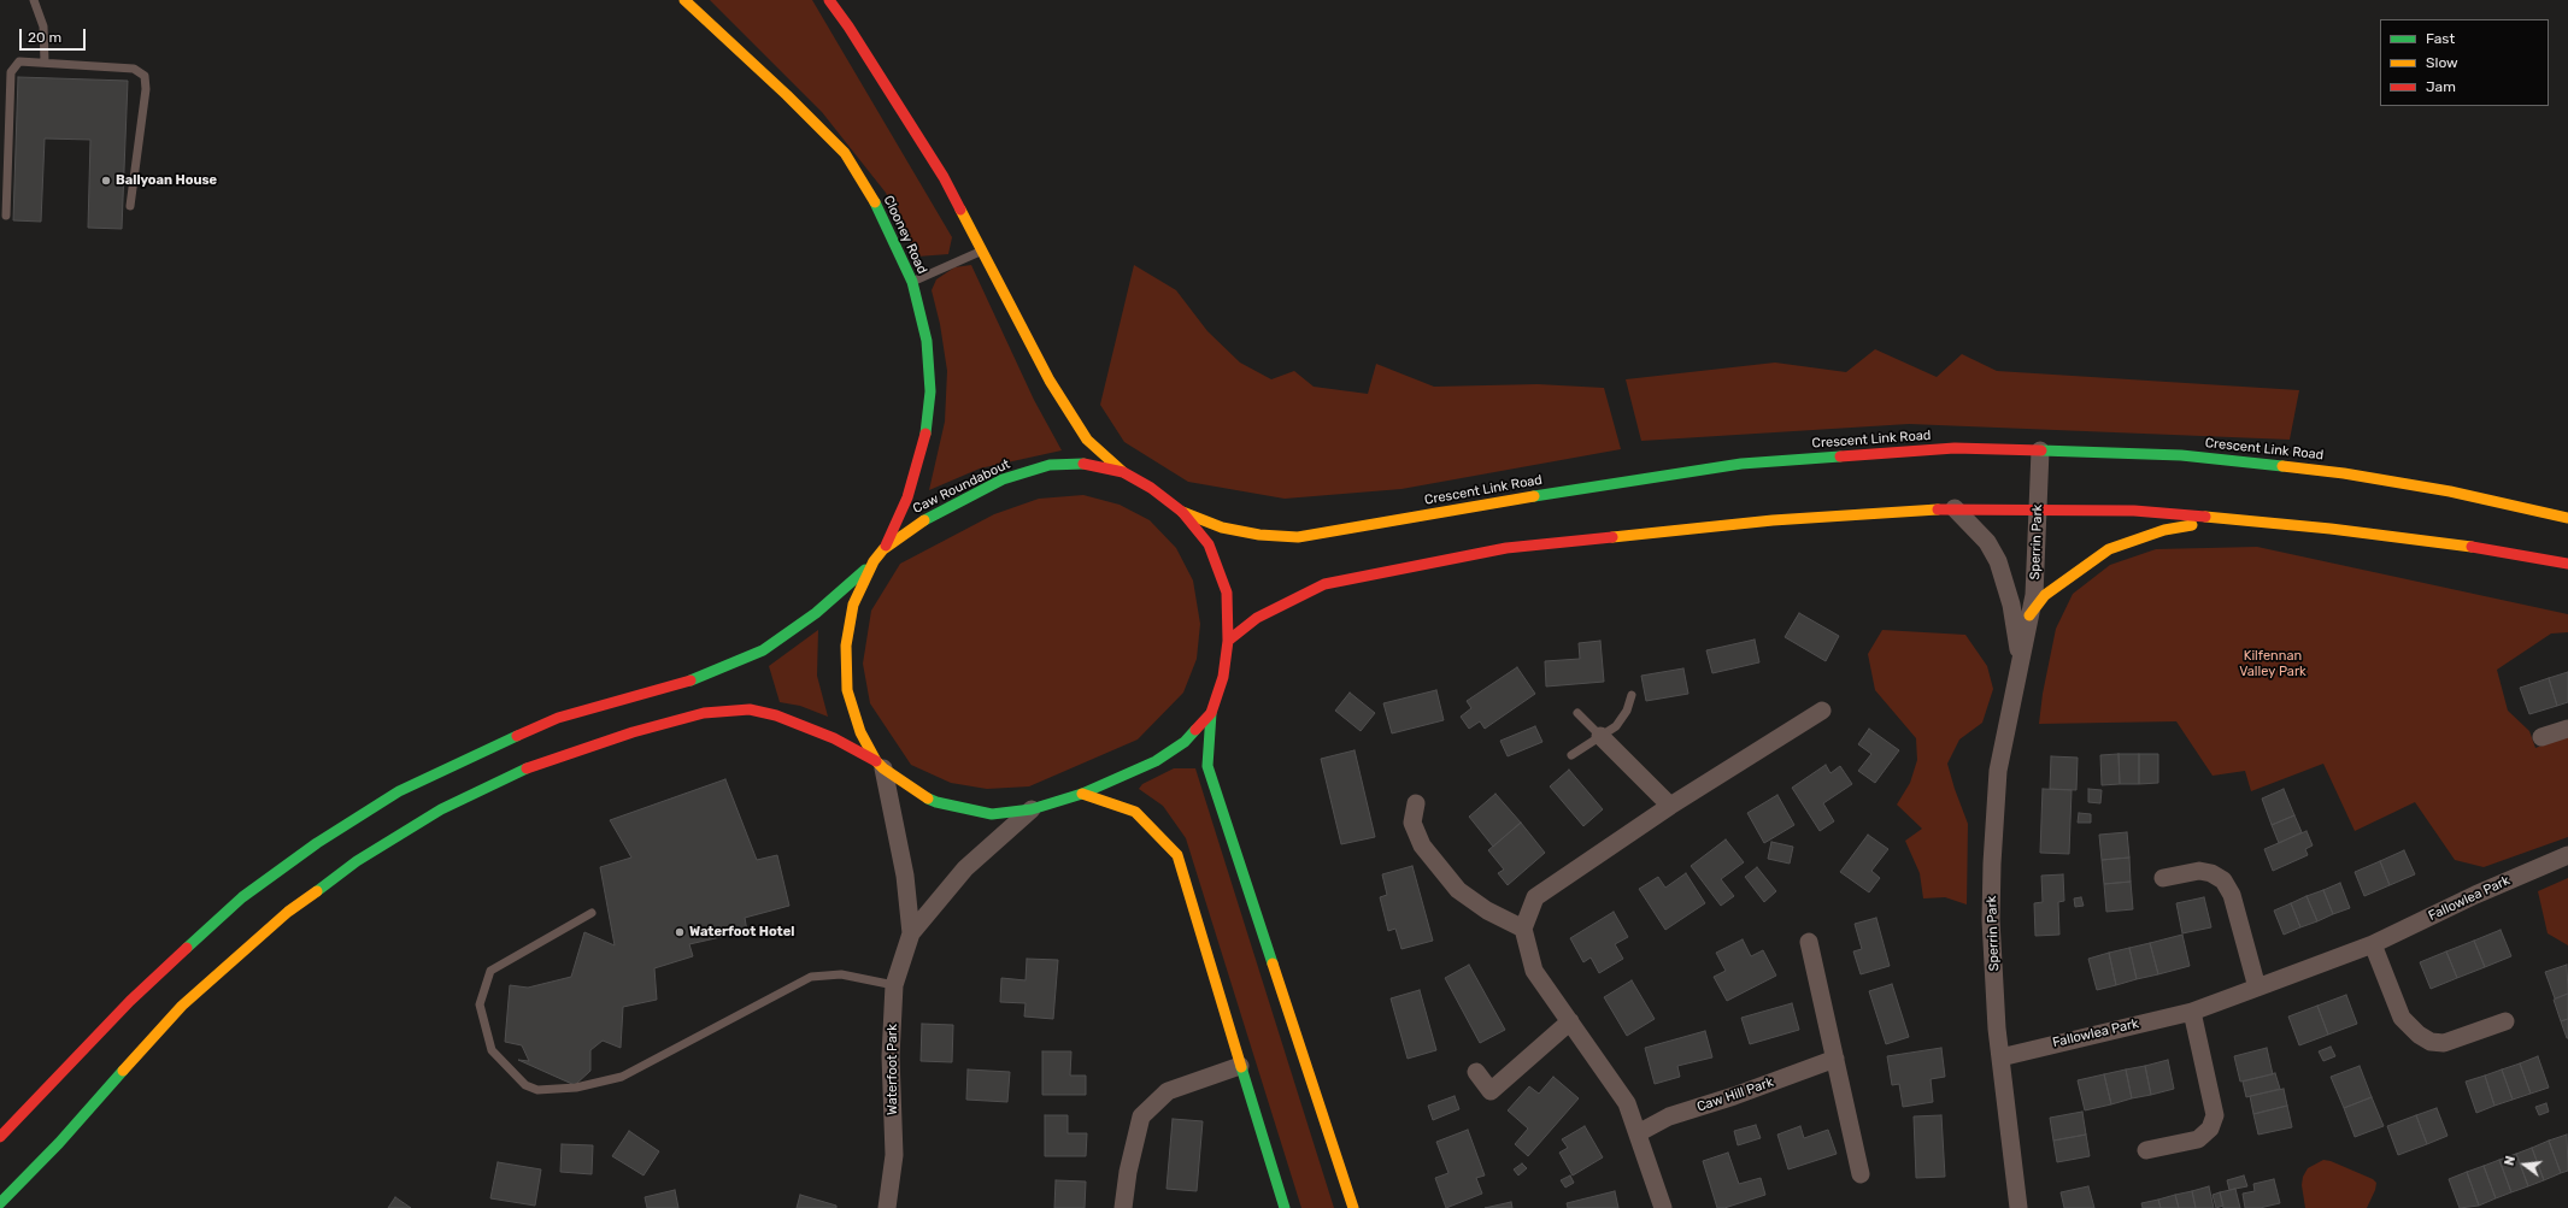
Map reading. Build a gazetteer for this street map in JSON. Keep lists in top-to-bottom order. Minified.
{"streets":{"highway":["Clooney Road","Crescent Link Road","Caw Roundabout"],"street":["Sperrin Park","Fallowlea Park","Waterfoot Park","Caw Hill Park"]},"crossings":[["Clooney Road","Caw Roundabout"],["Crescent Link Road","Caw Roundabout"],["Crescent Link Road","Sperrin Park"],["Caw Roundabout","Waterfoot Park"],["Sperrin Park","Fallowlea Park"]],"parks":["Kilfennan Valley Park"],"places":["Ballyoan House","Waterfoot Hotel"],"legend":["Fast","Slow","Jam"],"scale_bar":"20 m","north":"left"}
